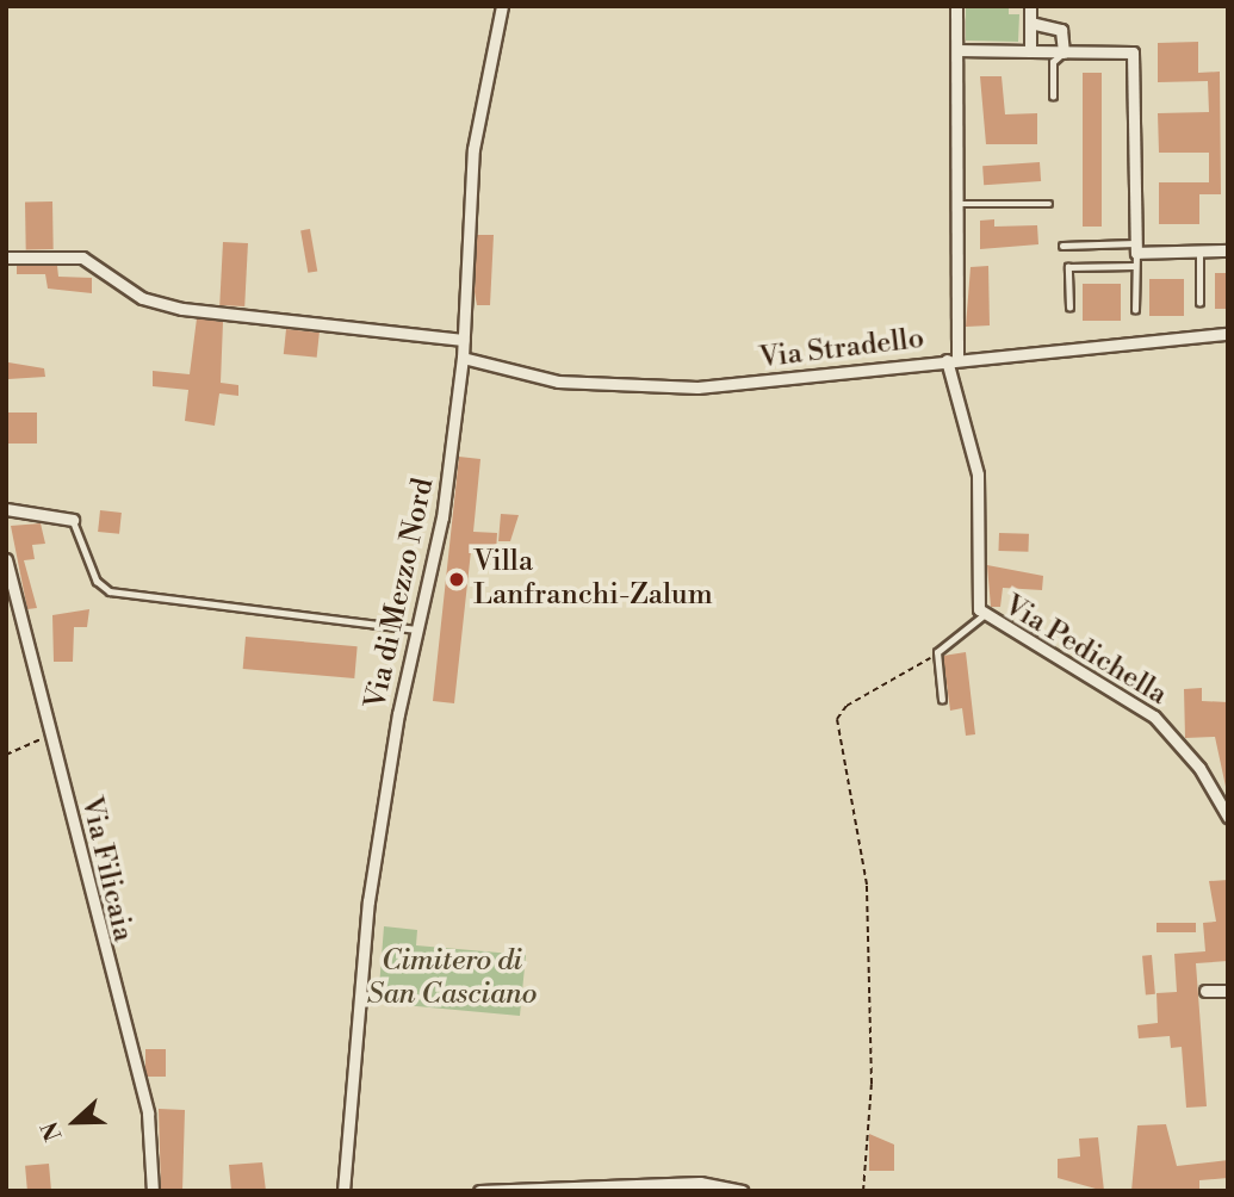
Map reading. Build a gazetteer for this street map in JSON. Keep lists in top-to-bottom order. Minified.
{"streets":{"street":["Via Stradello","Via di Mezzo Nord","Via Pedichella","Via Filicaia"]},"crossings":[["Via Stradello","Via di Mezzo Nord"],["Via Stradello","Via Pedichella"]],"parks":["Cimitero di San Casciano"],"places":["Villa Lanfranchi-Zalum"],"north":"left"}
